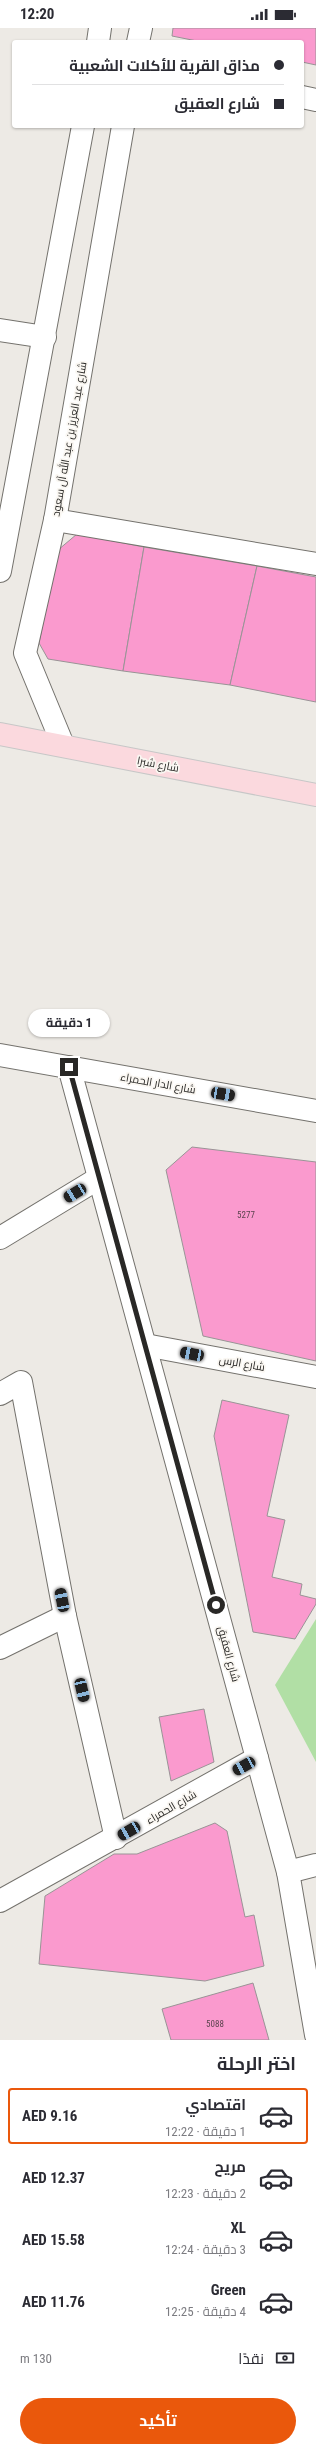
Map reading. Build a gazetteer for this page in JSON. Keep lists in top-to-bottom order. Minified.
{"streets":{"main road":["شارع شبرا"],"street":["شارع عبد العزيز بن عبد الله آل سعود","شارع الدار الحمراء","شارع الرس","شارع العقيق","شارع الحمراء"]},"crossings":[["شارع عبد العزيز بن عبد الله آل سعود","شارع شبرا"],["شارع الدار الحمراء","شارع العقيق"],["شارع الرس","شارع العقيق"],["شارع العقيق","شارع الحمراء"]],"house_numbers":["5277","5088"],"page":{"status":"12:20","banner":["مذاق القرية للأكلات الشعبية","شارع العقيق"],"bubble":"1 دقيقة","heading":"اختر الرحلة","list":[{"name":"اقتصادي","note":"1 دقيقة · 12:22","value":"AED 9.16"},{"name":"مريح","note":"2 دقيقة · 12:23","value":"AED 12.37"},{"name":"XL","note":"3 دقيقة · 12:24","value":"AED 15.58"},{"name":"Green","note":"4 دقيقة · 12:25","value":"AED 11.76"}],"pay":["نقدًا","130 m"],"buttons":"تأكيد"}}
